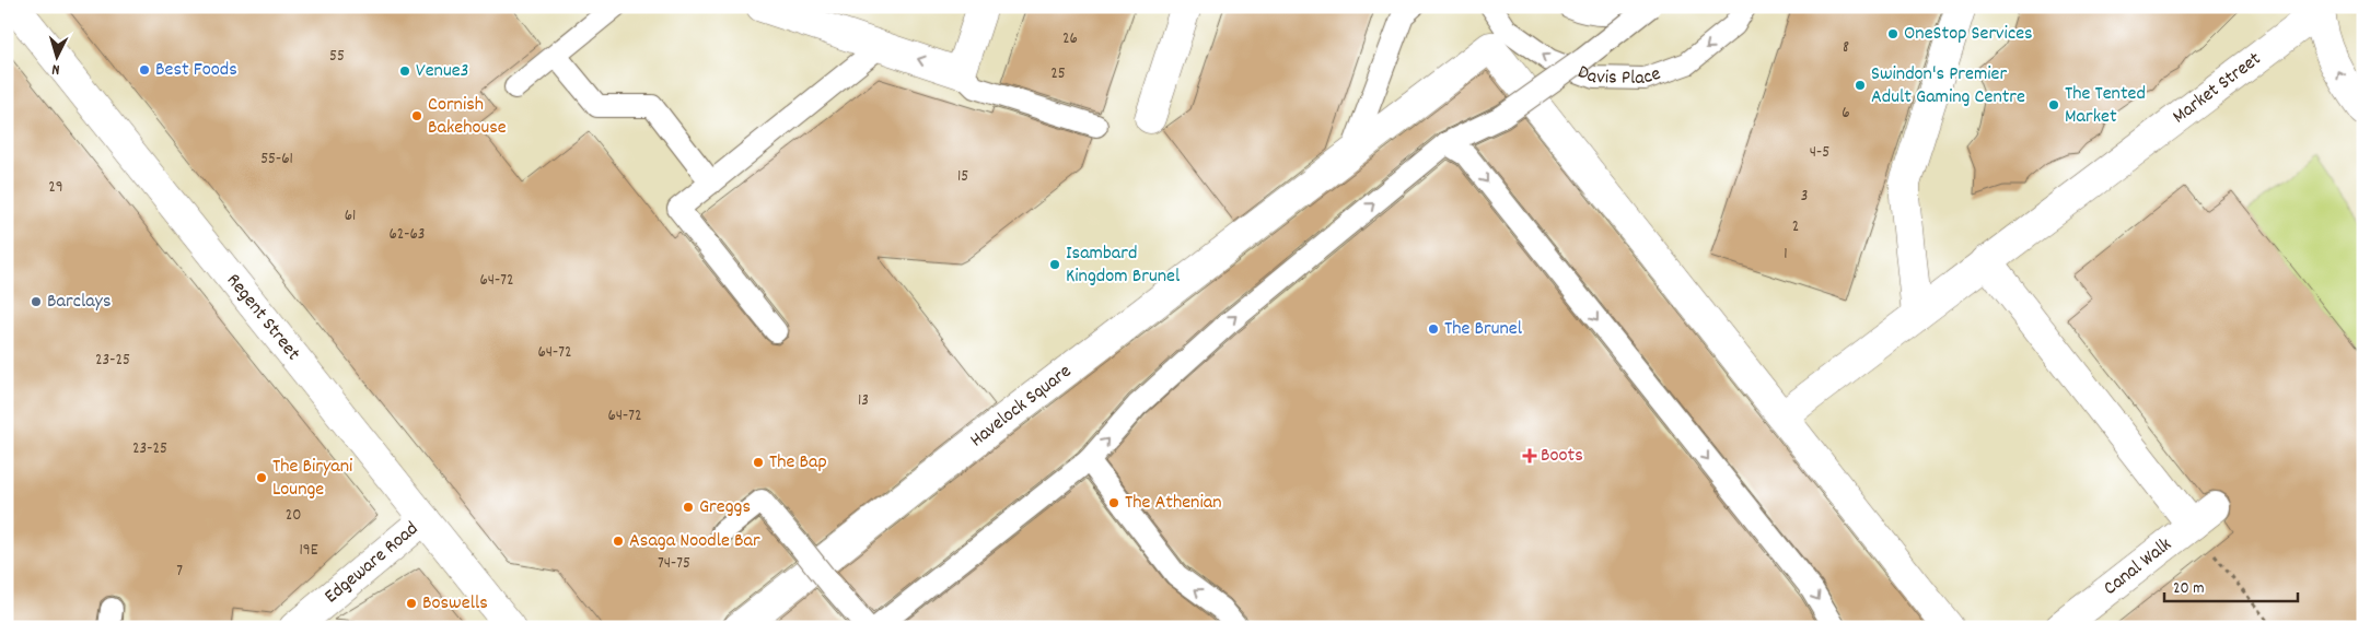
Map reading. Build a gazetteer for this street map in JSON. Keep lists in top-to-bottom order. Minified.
{"streets":{"street":["Market Street","Regent Street","Havelock Square","Edgeware Road","Canal Walk"],"lane":["Davis Place"]},"crossings":[["Market Street","Havelock Square"],["Regent Street","Edgeware Road"]],"one_way":["Davis Place"],"places":{"other":["OneStop Services","Best Foods","Venue3","Swindon's Premier Adult Gaming Centre","The Tented Market","Cornish Bakehouse","Isambard Kingdom Brunel","Barclays","The Brunel","The Bap","The Biryani Lounge","The Athenian","Greggs","Asaga Noodle Bar","Boswells"],"health":["Boots"]},"house_numbers":["26","8","55","25","6","4-5","55-61","15","29","3","61","2","62-63","1","64-72","64-72","23-25","13","64-72","23-25","20","19E","74-75","7"],"scale_bar":"20 m","north":"bottom"}
